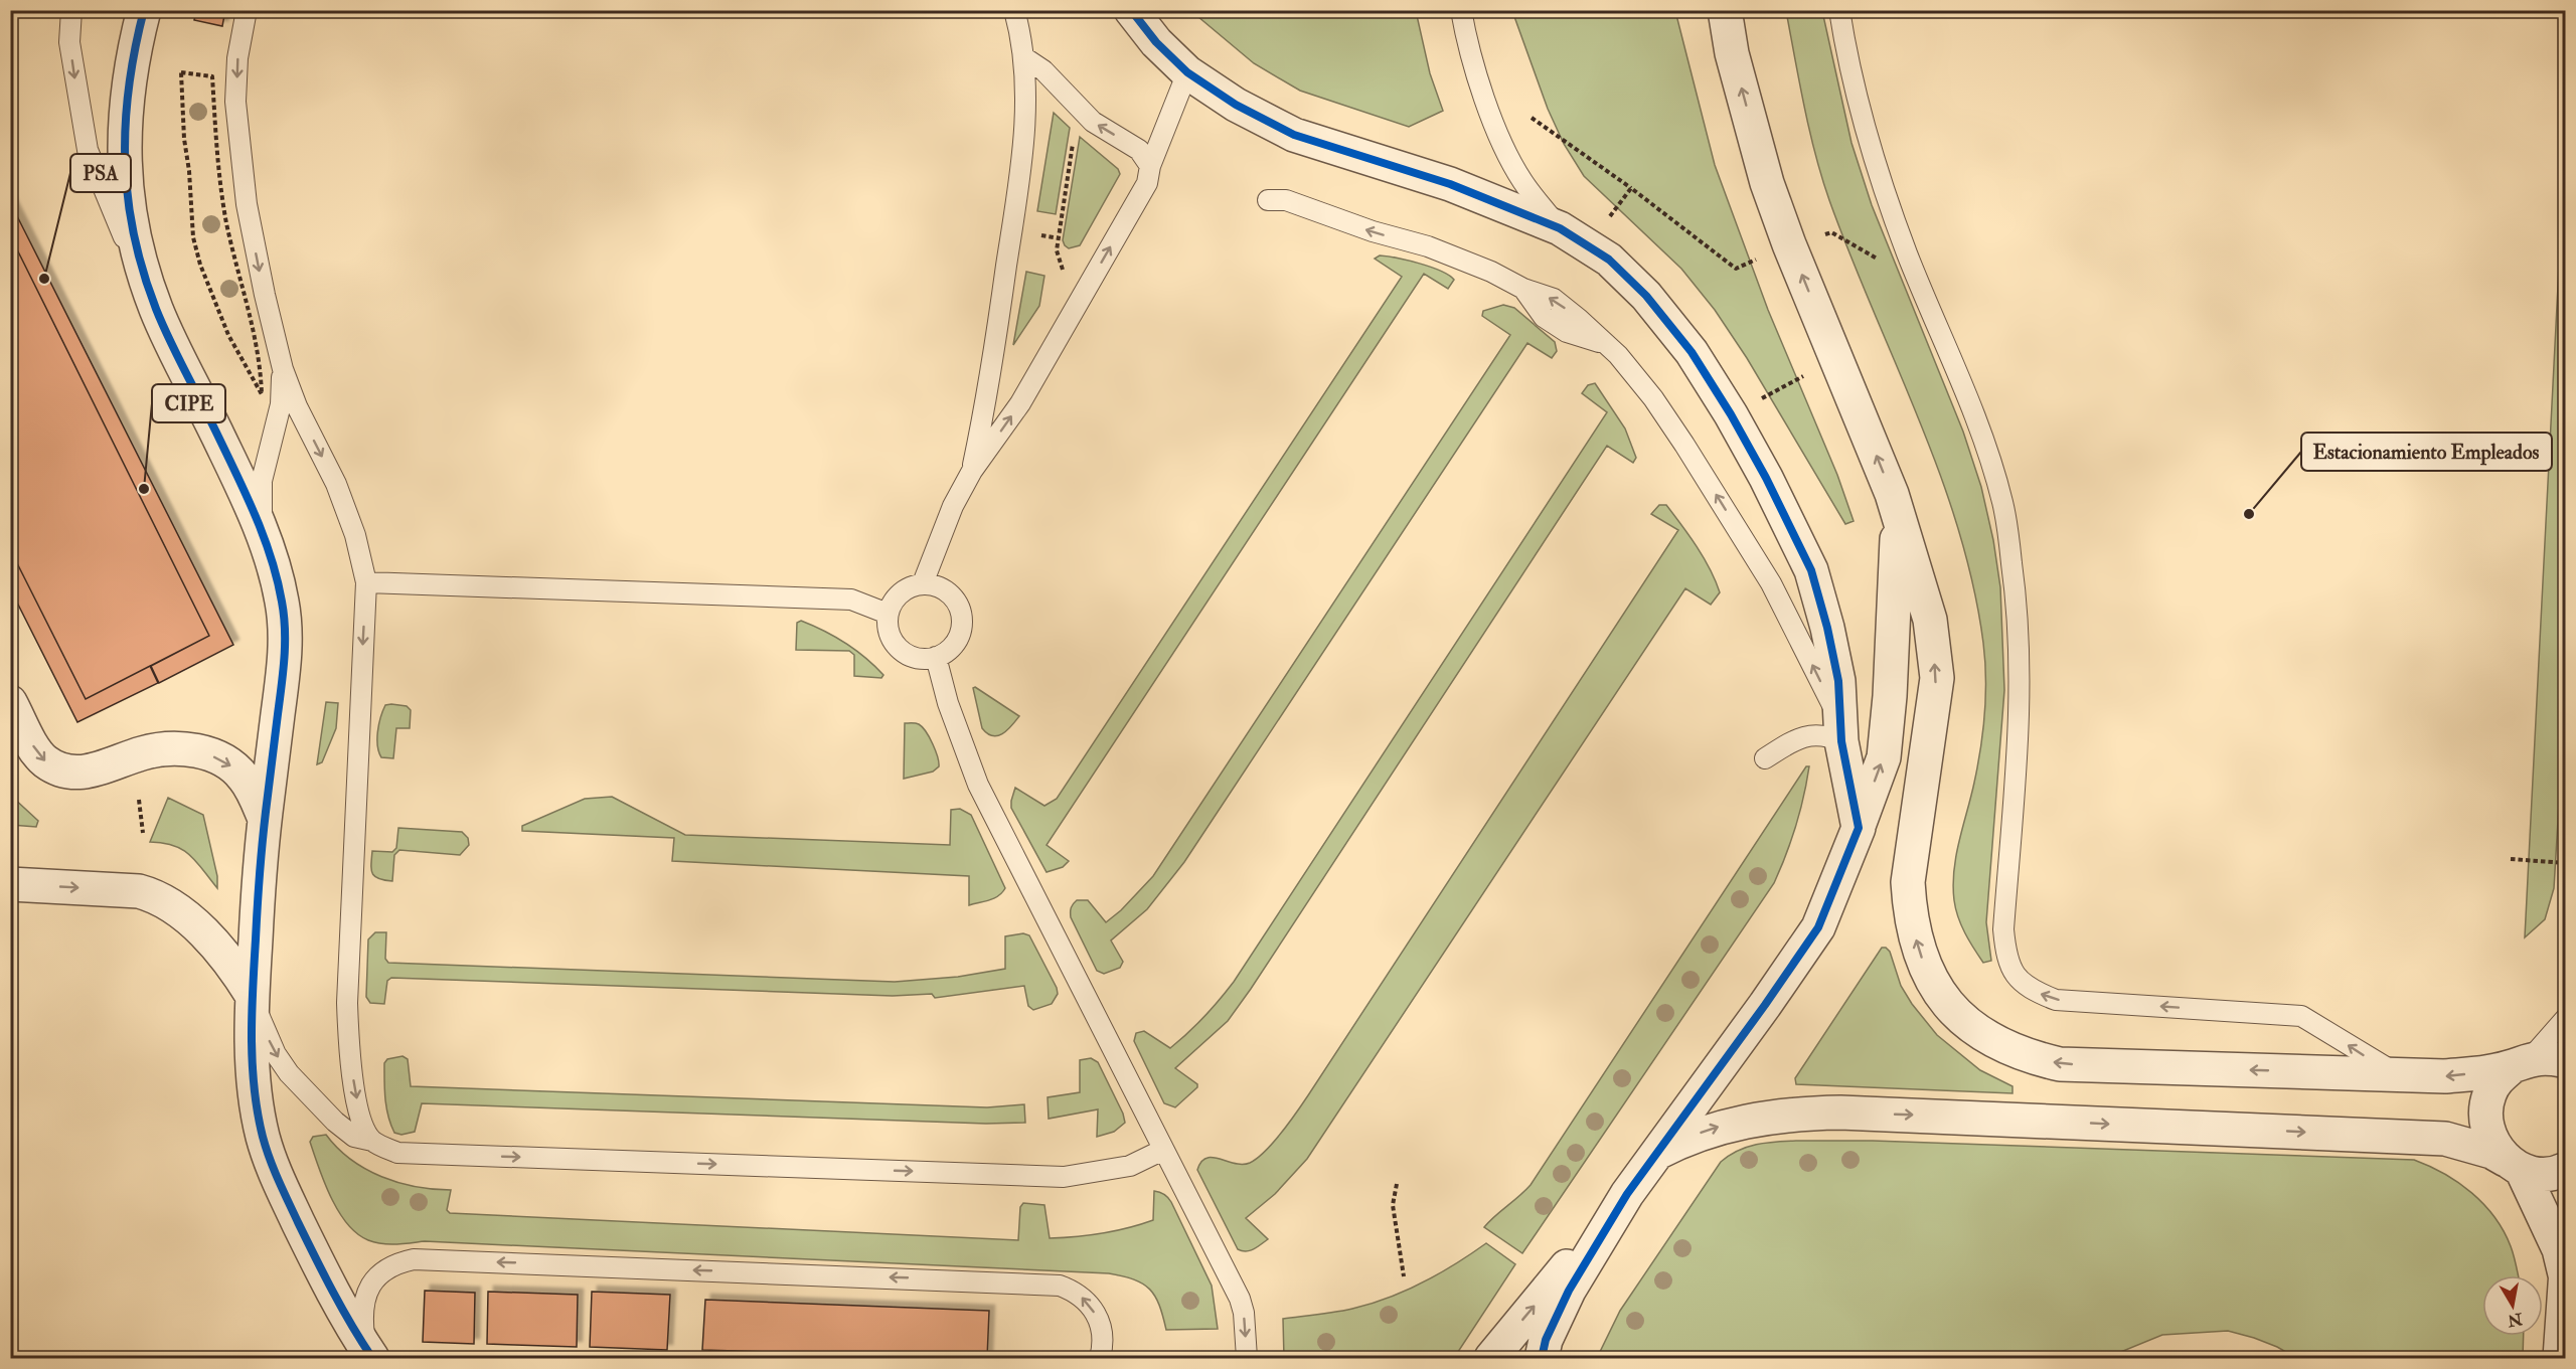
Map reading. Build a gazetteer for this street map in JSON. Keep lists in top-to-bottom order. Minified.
{"places":["PSA","CIPE","Estacionamiento Empleados"],"north":"bottom"}
